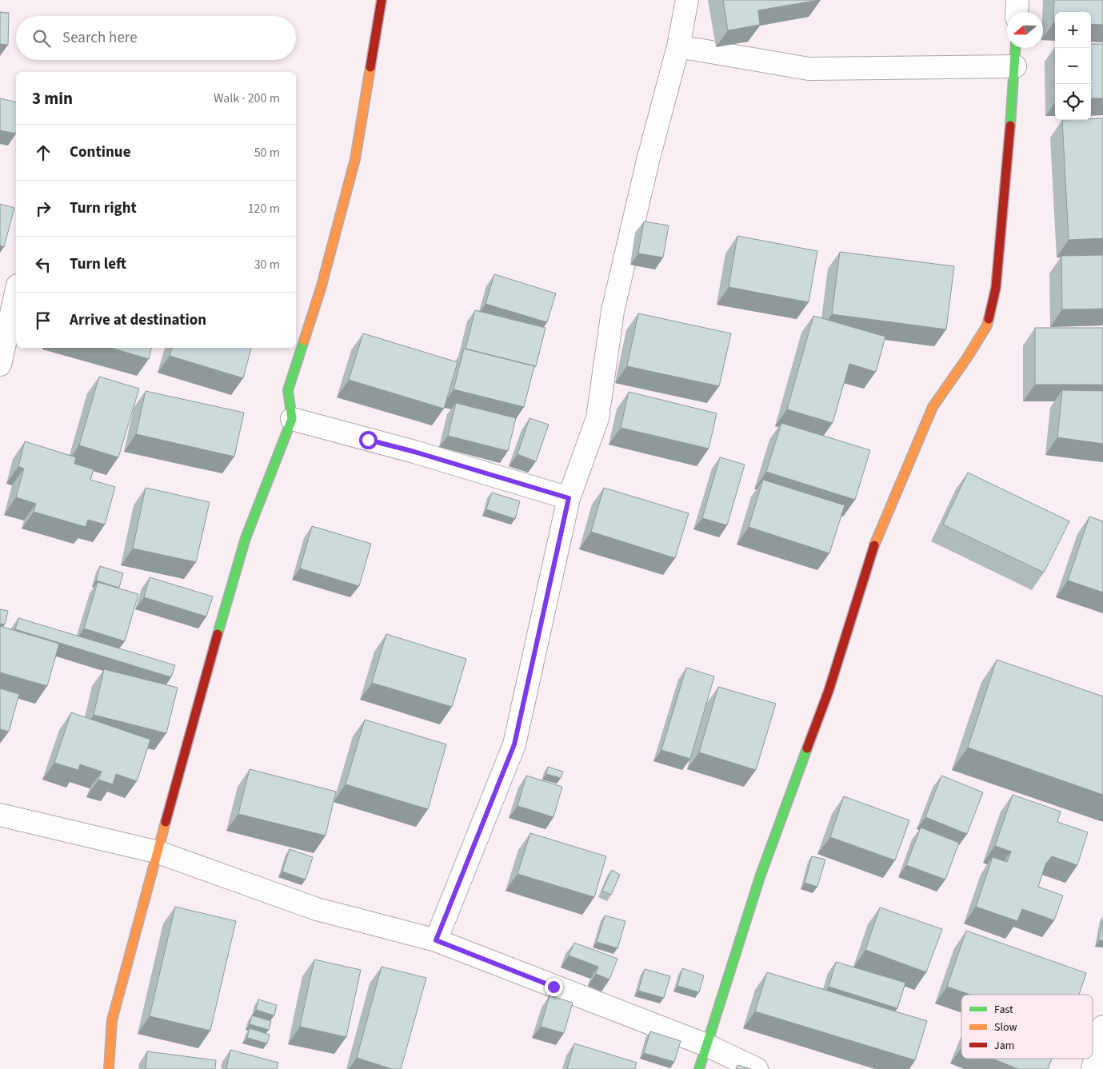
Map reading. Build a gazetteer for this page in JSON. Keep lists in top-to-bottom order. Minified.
{"legend":["Fast","Slow","Jam"],"north":"left","page":{"map_buttons":["+","−"],"search":"Search here","heading":["3 min","Walk · 200 m"],"list":[["Continue","50 m"],["Turn right","120 m"],["Turn left","30 m"],"Arrive at destination"]}}
